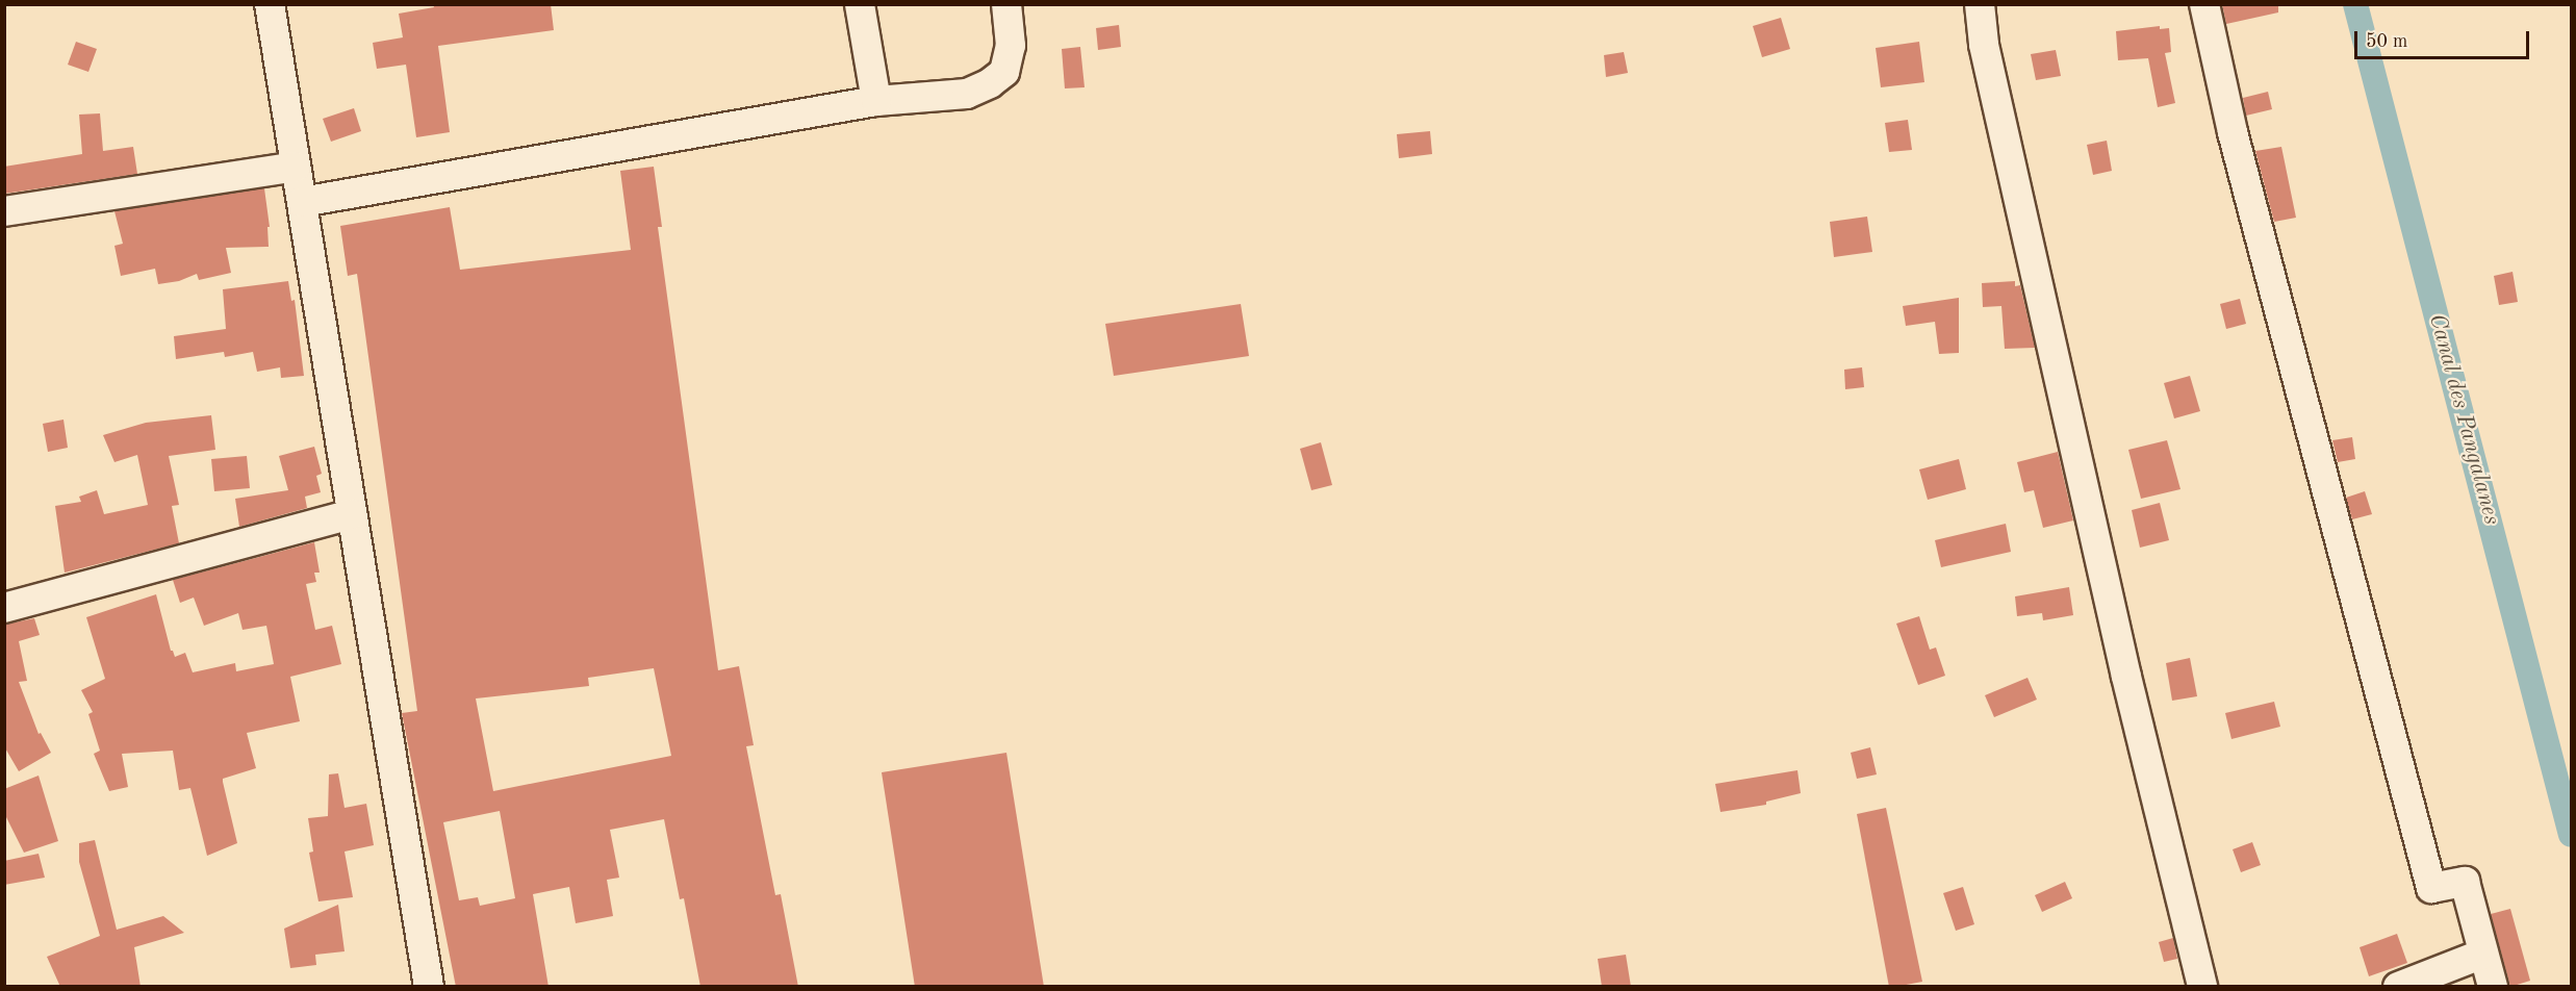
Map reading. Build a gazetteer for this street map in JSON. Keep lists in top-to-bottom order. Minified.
{"water":["Canal des Pangalanes"],"scale_bar":"50 m"}
